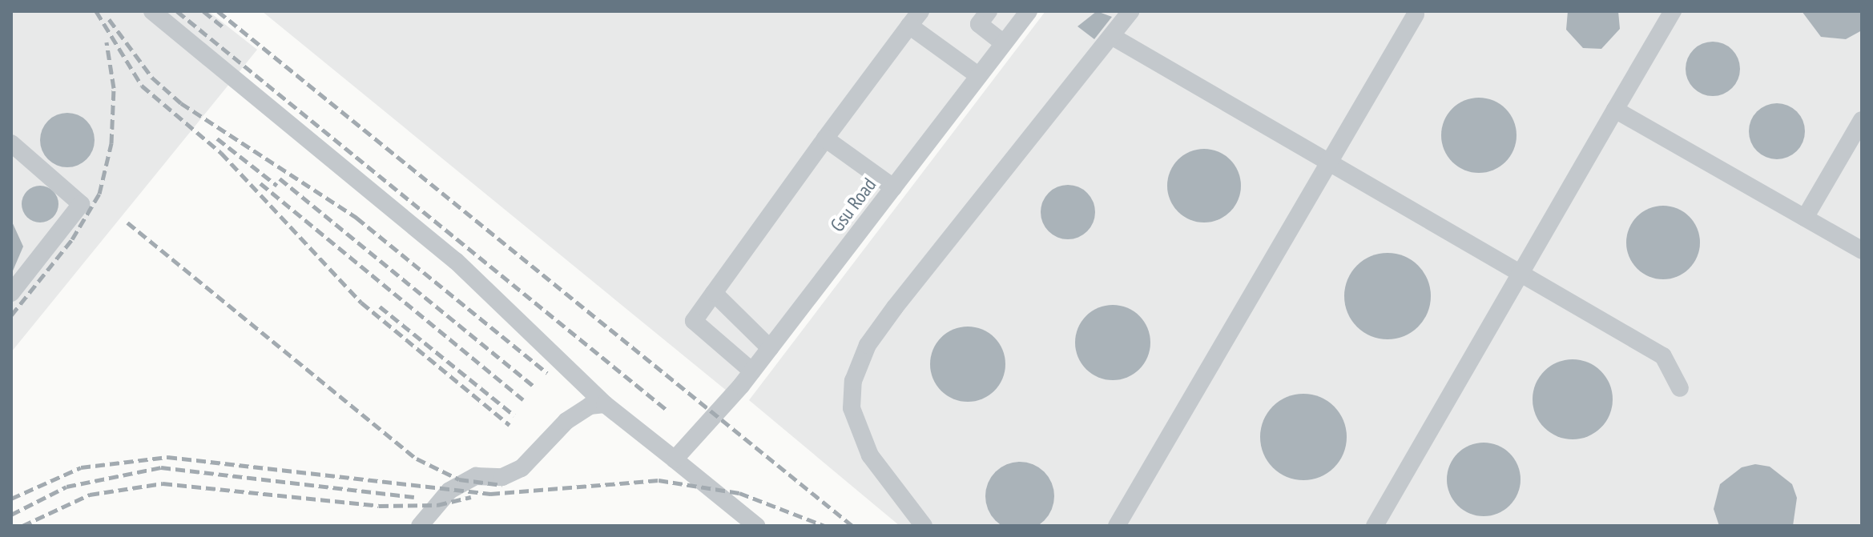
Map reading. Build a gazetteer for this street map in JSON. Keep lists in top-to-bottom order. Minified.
{"streets":{"street":["Gsu Road"]}}
